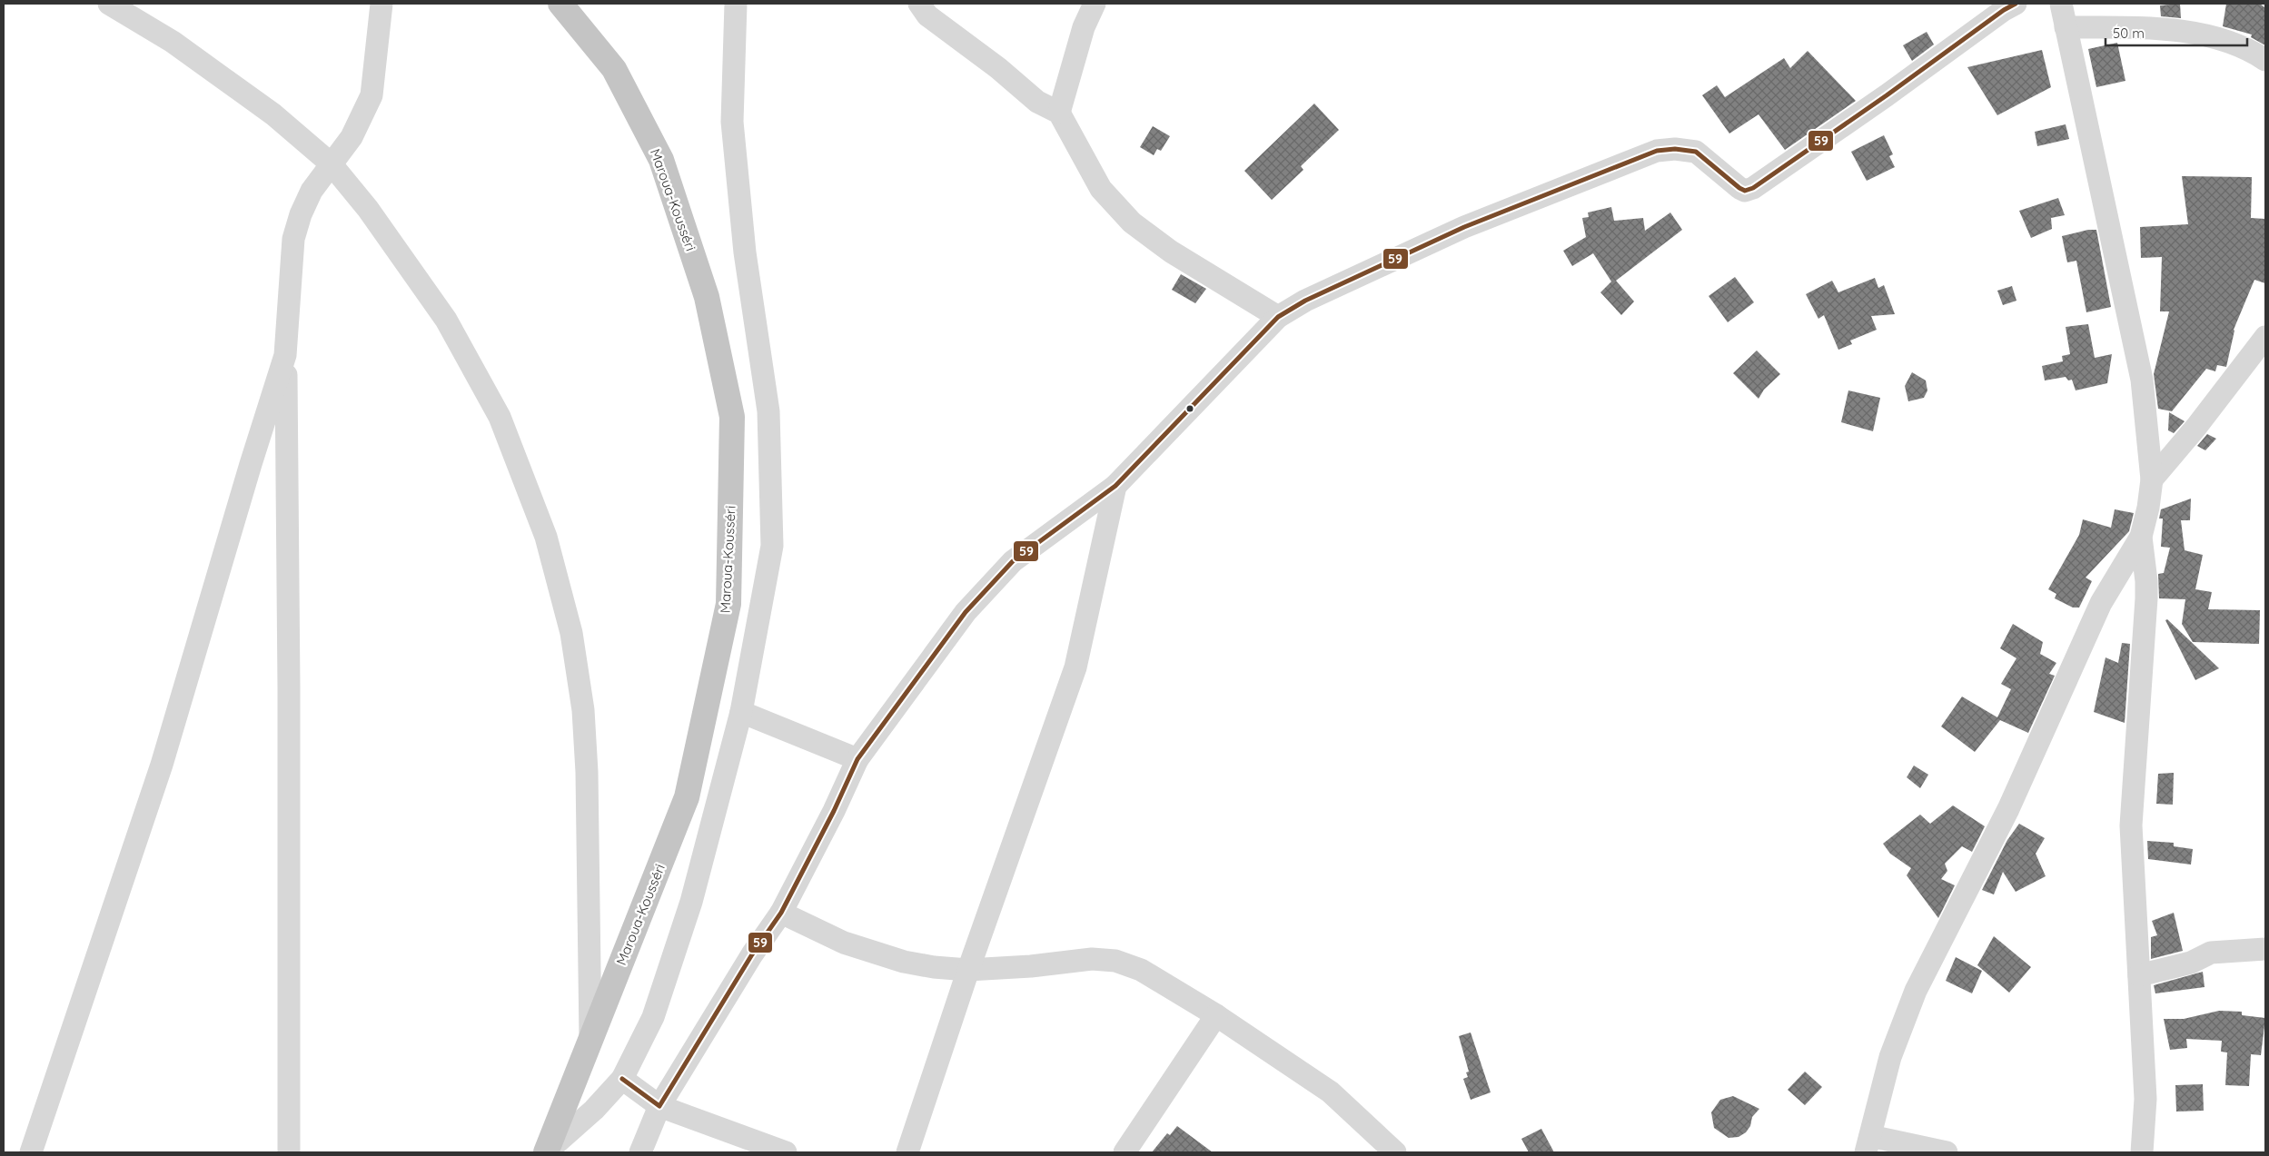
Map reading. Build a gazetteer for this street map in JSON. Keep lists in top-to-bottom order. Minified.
{"streets":{"highway":["Maroua-Kousséri"]},"lines":["transit line 59"],"scale_bar":"50 m"}
